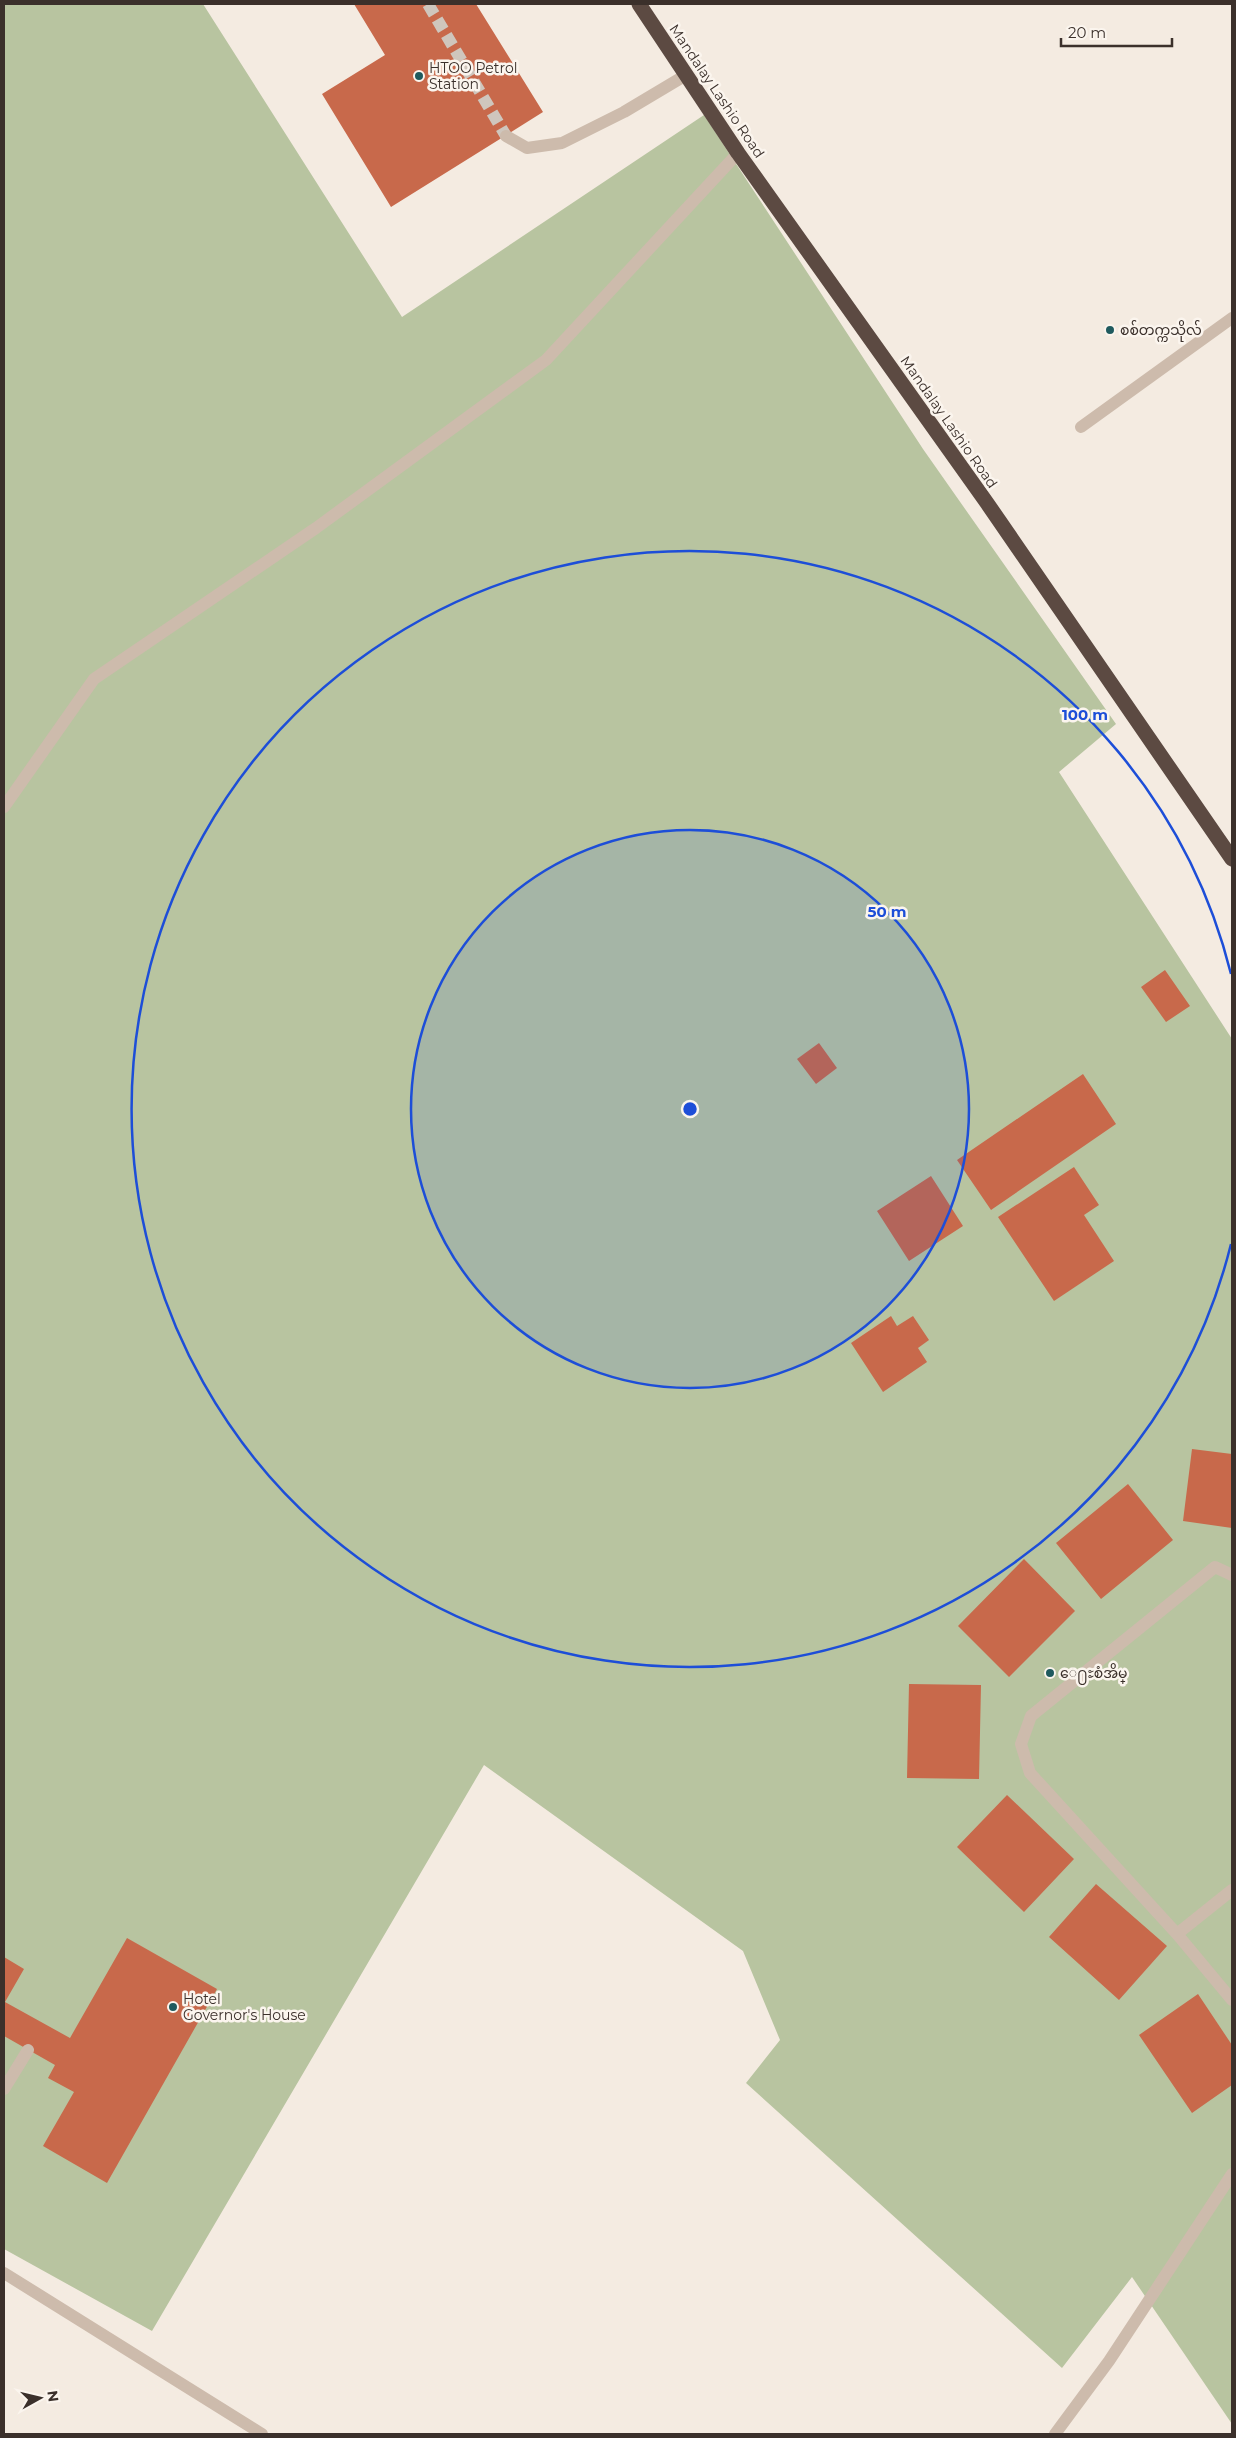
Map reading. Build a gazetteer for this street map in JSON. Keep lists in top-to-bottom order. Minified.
{"streets":{"highway":["Mandalay Lashio Road"]},"places":["HTOO Petrol Station","စစ်‌တက္ကသိုလ်","ေ႐ႊစံအိမ္","Hotel Governor's House"],"scale_bar":"20 m","north":"right","rings":["100 m","50 m"]}
